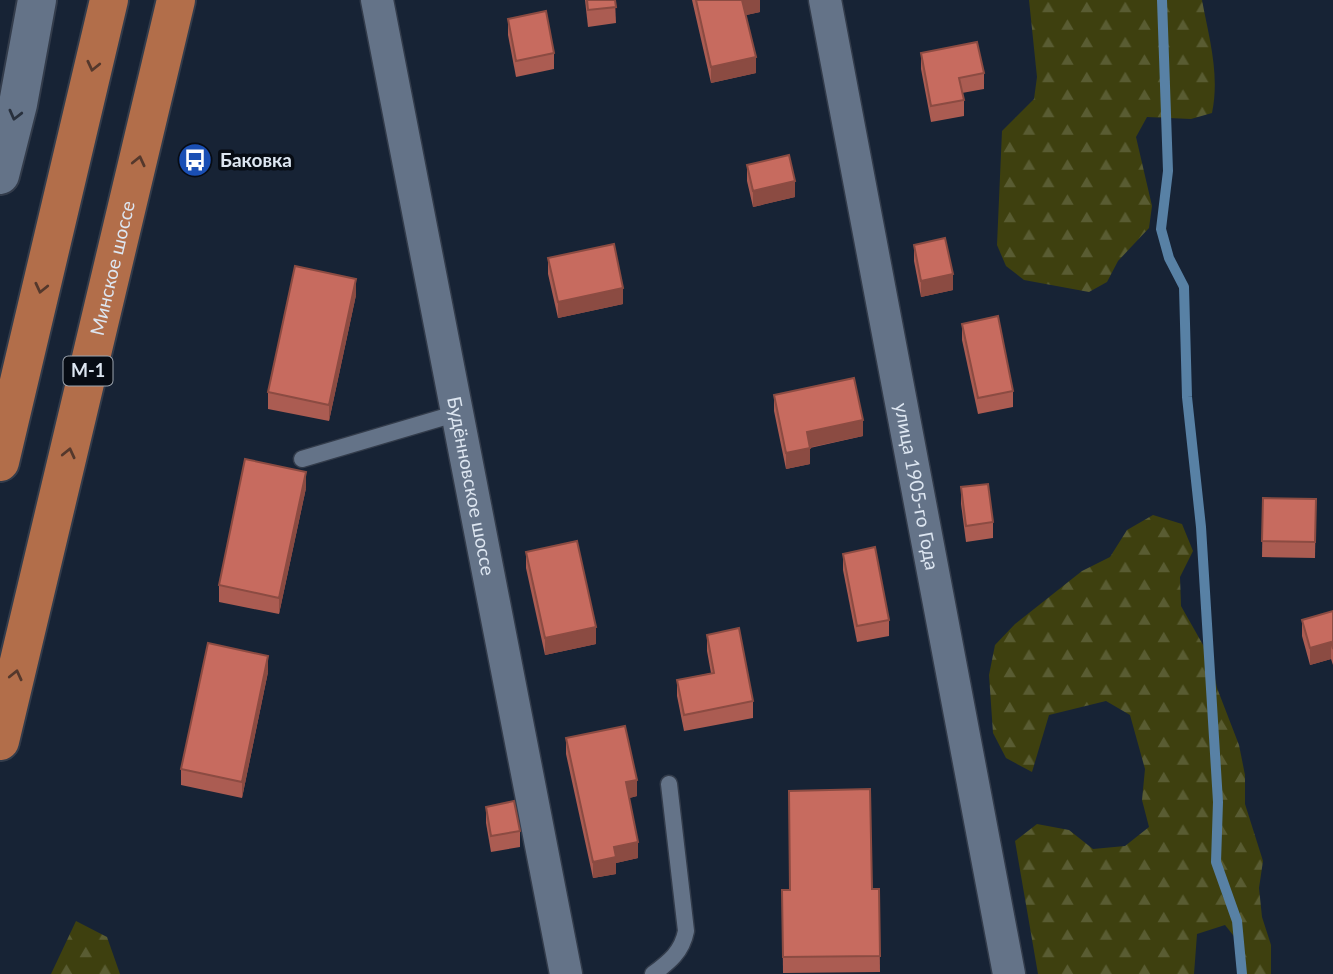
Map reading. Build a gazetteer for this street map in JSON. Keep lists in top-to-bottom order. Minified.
{"streets":{"highway":["Минское шоссе","М-1"],"street":["Будённовское шоссе","улица 1905-го Года"]},"places":{"bus stop":["Баковка"]}}
